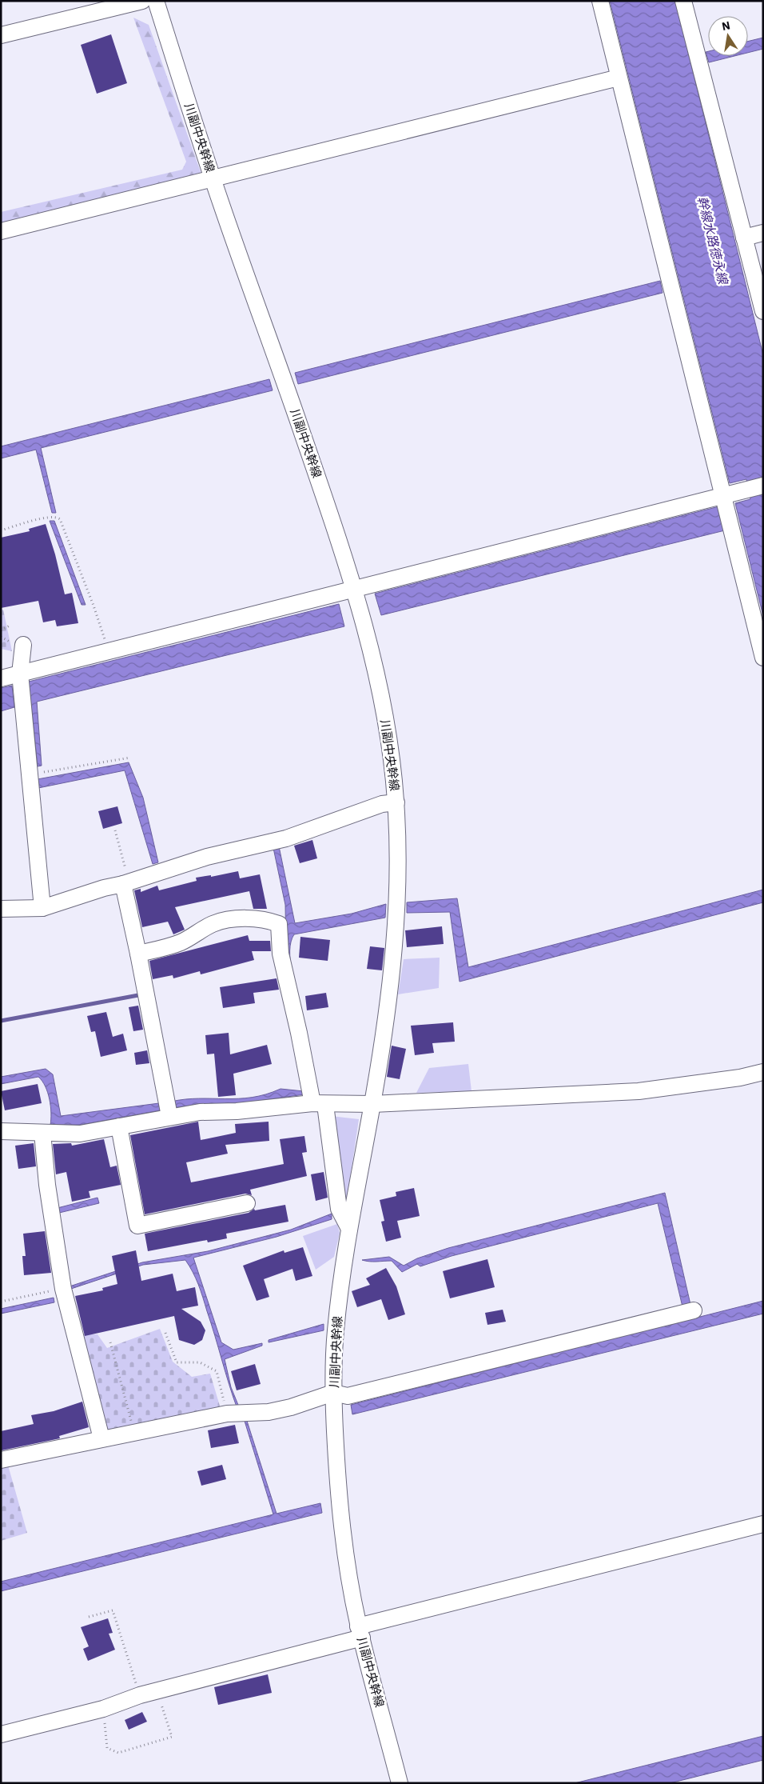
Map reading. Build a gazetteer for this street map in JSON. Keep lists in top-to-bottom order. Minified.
{"streets":{"street":["川副中央幹線"]},"water":["幹線水路徳永線"],"north":"top"}
